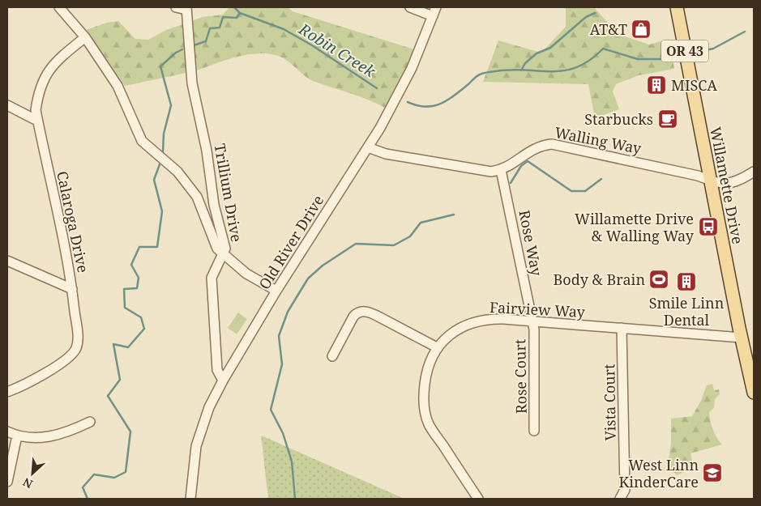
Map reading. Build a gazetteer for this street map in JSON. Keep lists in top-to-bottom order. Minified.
{"streets":{"main road":["OR 43","Willamette Drive"],"street":["Walling Way","Trillium Drive","Calaroga Drive","Old River Drive","Rose Way","Fairview Way","Rose Court","Vista Court"]},"crossings":[["Walling Way","Willamette Drive"],["Walling Way","Rose Way"],["Willamette Drive","Fairview Way"],["Trillium Drive","Old River Drive"],["Rose Way","Fairview Way"],["Rose Way","Rose Court"],["Fairview Way","Rose Court"],["Fairview Way","Vista Court"]],"water":["Robin Creek"],"places":{"shop":["AT&T"],"building":["MISCA","Smile Linn Dental"],"cafe":["Starbucks"],"bus stop":["Willamette Drive & Walling Way"],"sports":["Body & Brain"],"school or university":["West Linn KinderCare"]},"north":"bottom left"}
